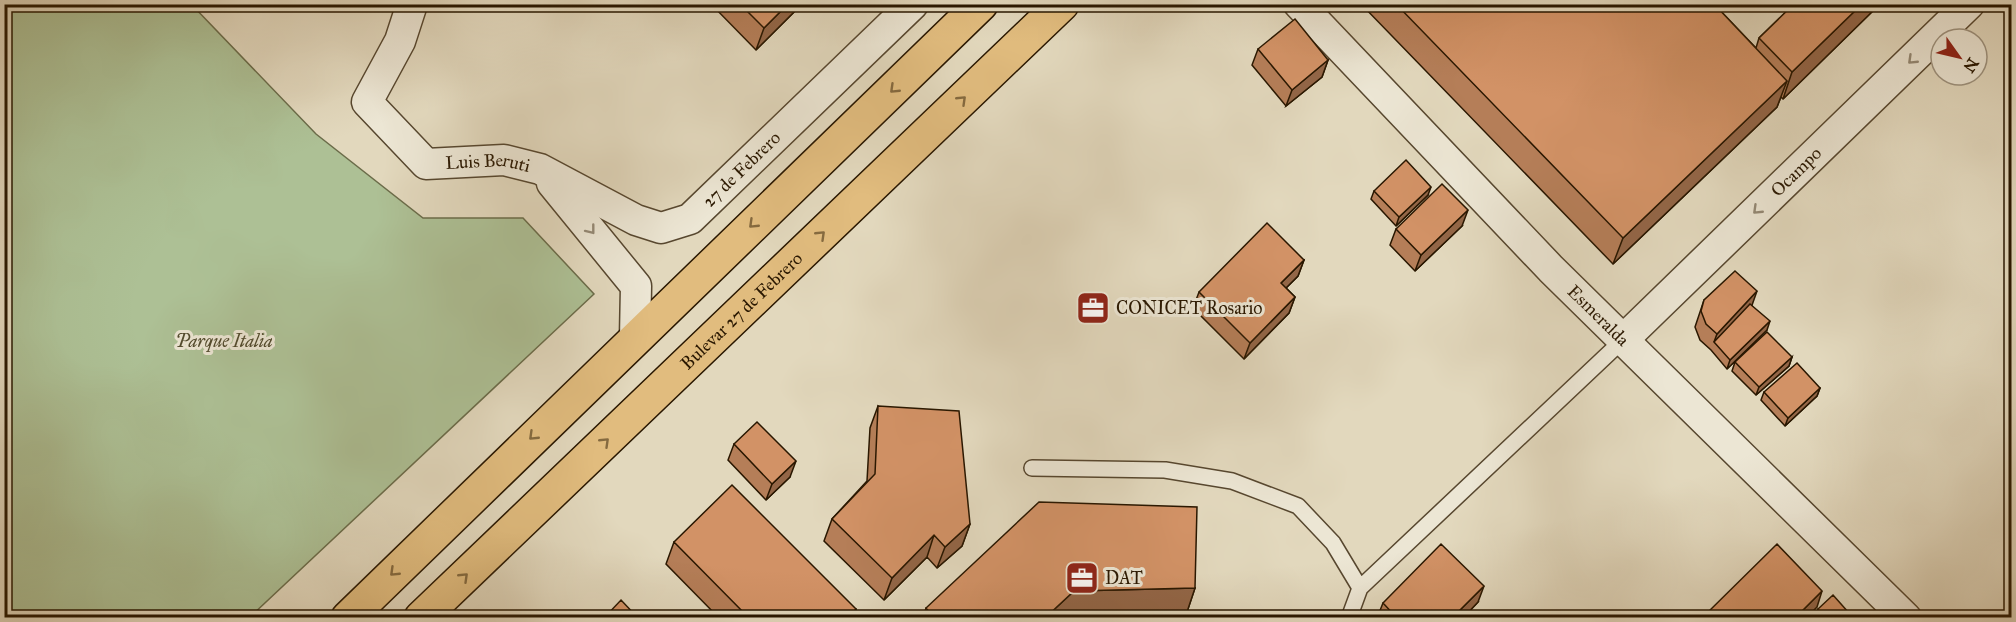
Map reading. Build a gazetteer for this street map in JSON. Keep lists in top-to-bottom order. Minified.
{"streets":{"main road":["Bulevar 27 de Febrero"],"street":["Luis Beruti","27 de Febrero","Ocampo","Esmeralda"]},"crossings":[["Luis Beruti","27 de Febrero"],["Ocampo","Esmeralda"]],"one_way":["Luis Beruti","Ocampo"],"parks":["Parque Italia"],"places":{"office":["CONICET Rosario","DAT"]},"north":"bottom right"}
